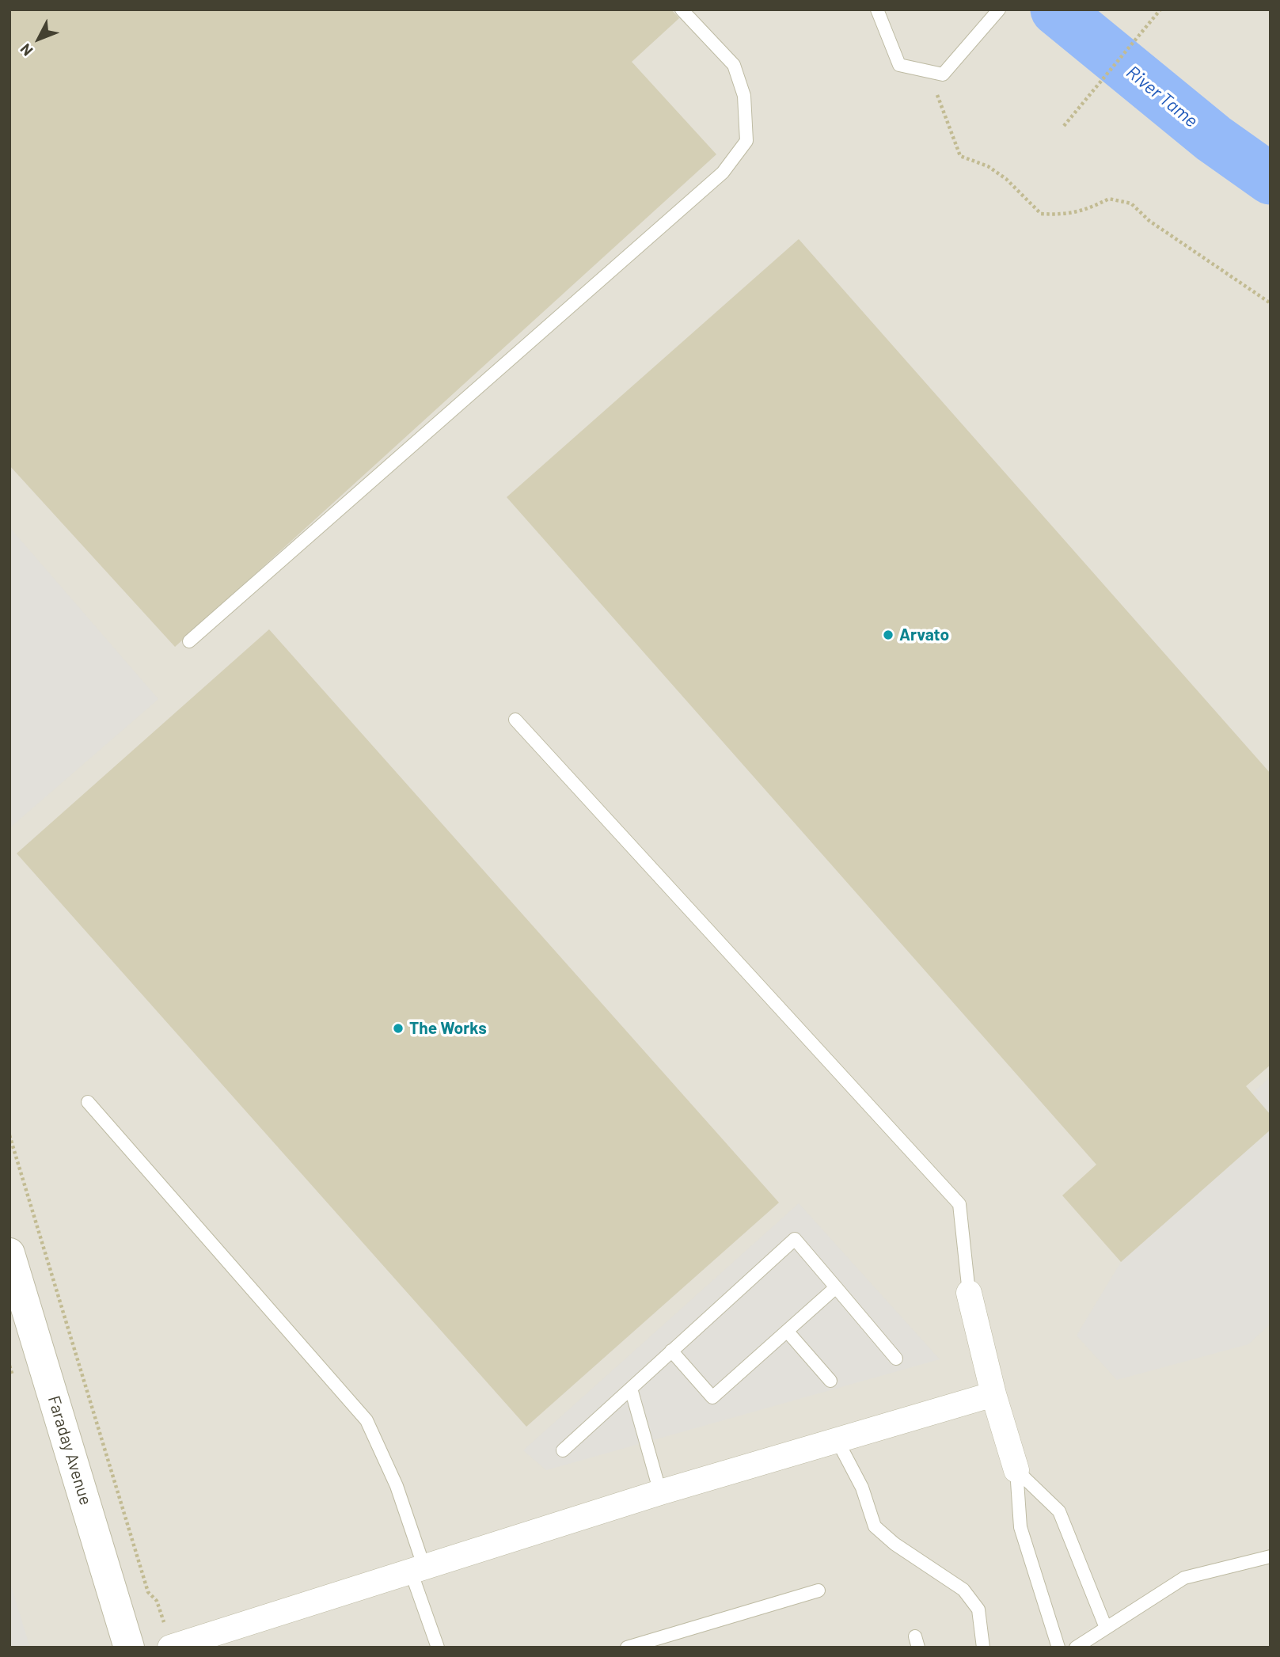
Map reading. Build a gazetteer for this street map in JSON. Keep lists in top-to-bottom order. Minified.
{"streets":{"street":["Faraday Avenue"]},"water":["River Tame"],"places":["Arvato","The Works"],"north":"bottom left"}
